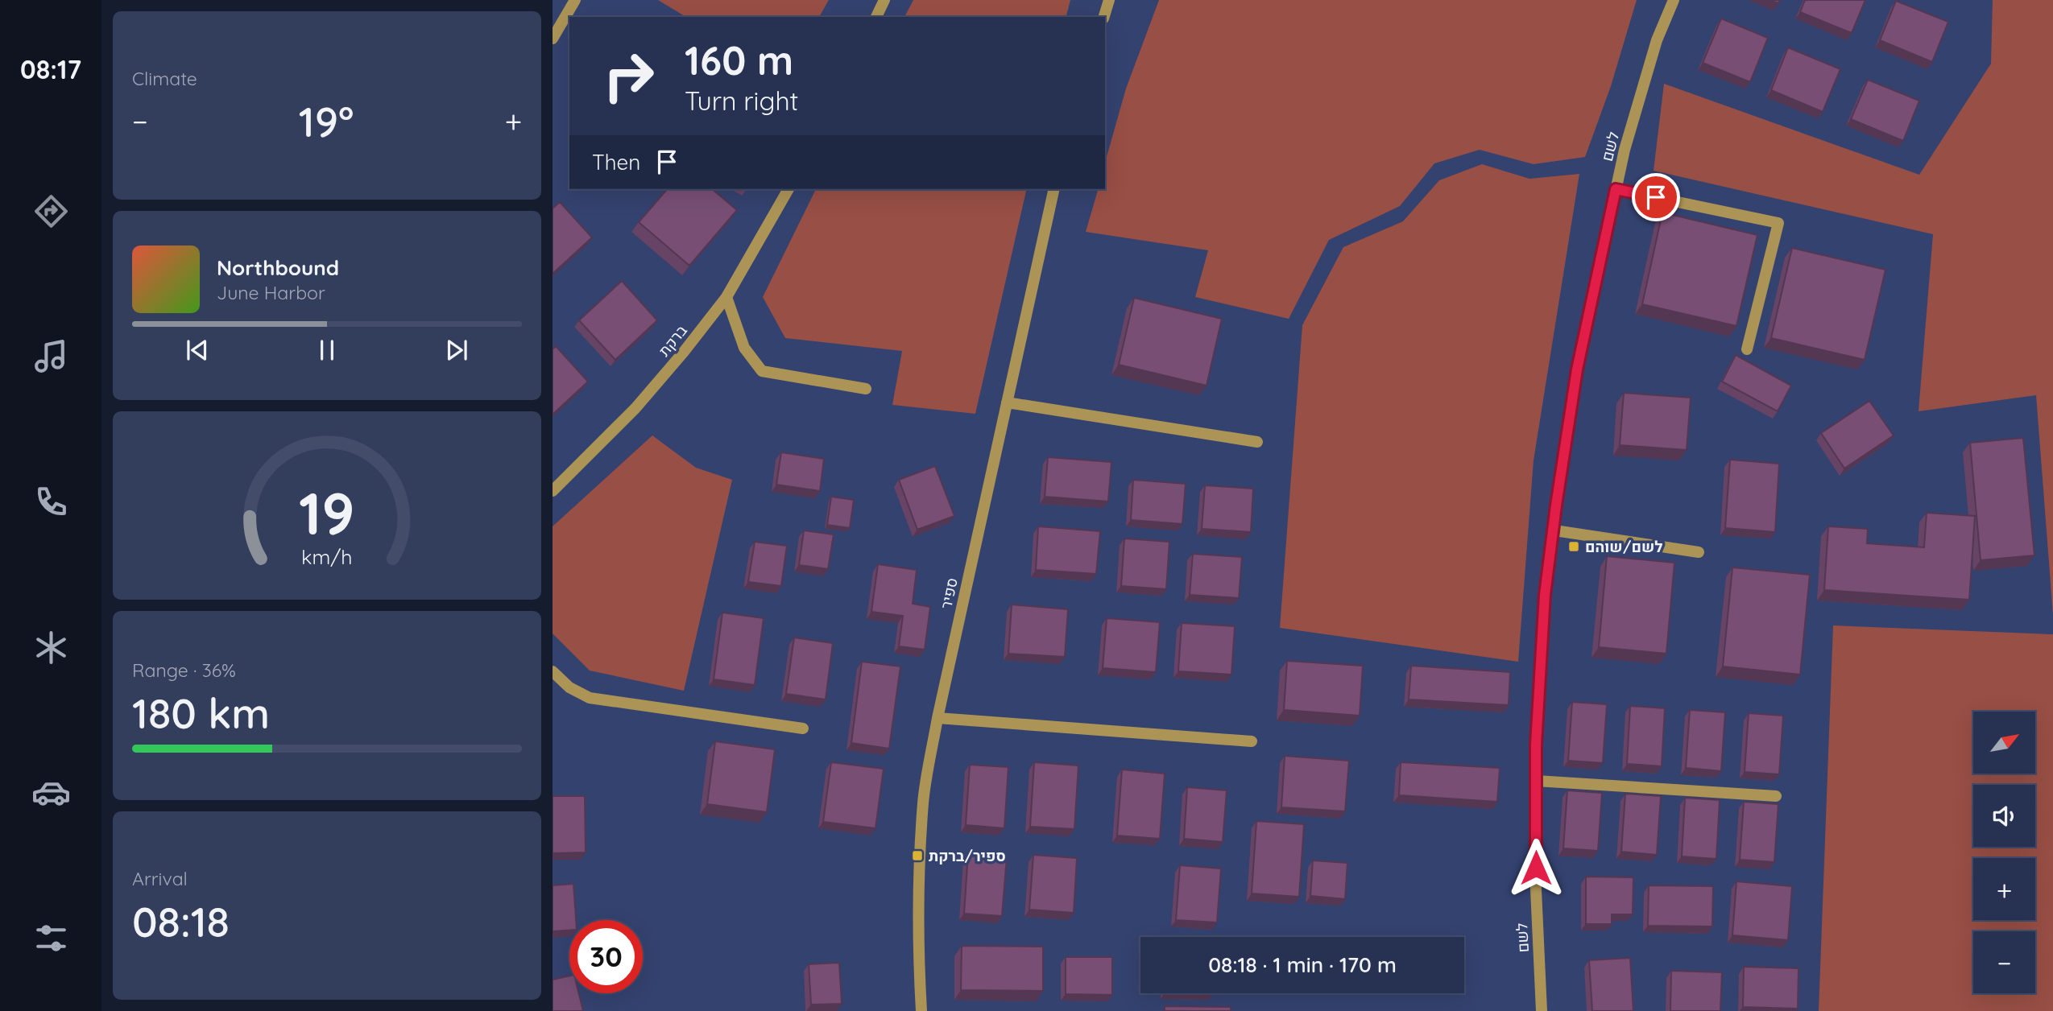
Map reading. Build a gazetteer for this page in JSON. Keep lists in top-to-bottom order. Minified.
{"streets":{"street":["לשם","ברקת","ספיר"]},"places":{"transit":["לשם/שוהם","ספיר/ברקת"]},"north":"top right","page":{"tabs":"08:17","tile":["Climate",["Range · 36%","180 km"],["Arrival","08:18"]],"turn":["160 m","Turn right"],"heat":["−","19°","+"],"then":"Then","song":["Northbound","June Harbor"],"map_buttons":["+","−"],"limit":"30","trip":"08:18 · 1 min · 170 m","gauge":["19","km/h"]}}
